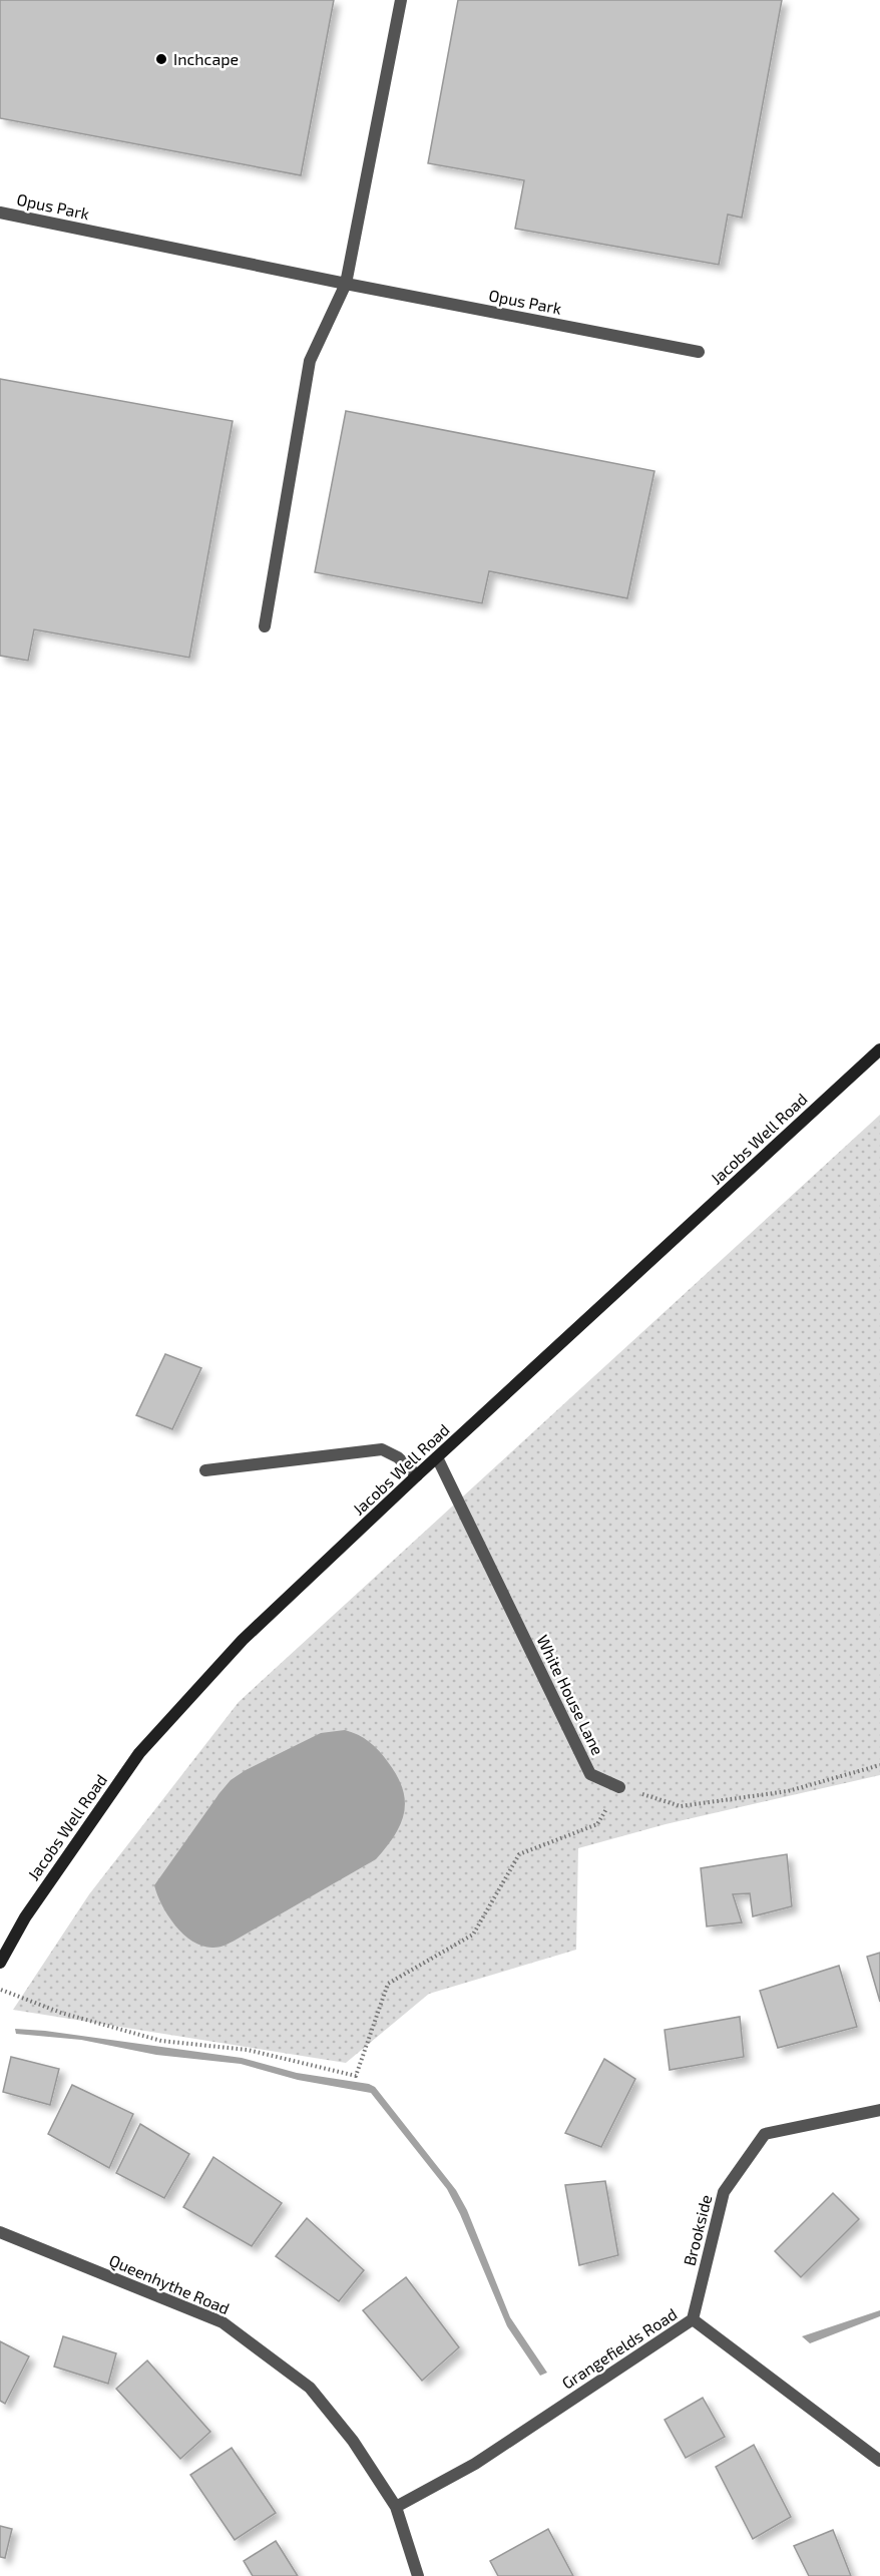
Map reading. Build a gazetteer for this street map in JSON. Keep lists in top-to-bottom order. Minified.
{"streets":{"street":["Opus Park","Jacobs Well Road","White House Lane","Brookside","Queenhythe Road","Grangefields Road"]},"crossings":[["Jacobs Well Road","White House Lane"],["Brookside","Grangefields Road"],["Queenhythe Road","Grangefields Road"]],"places":["Inchcape"]}
